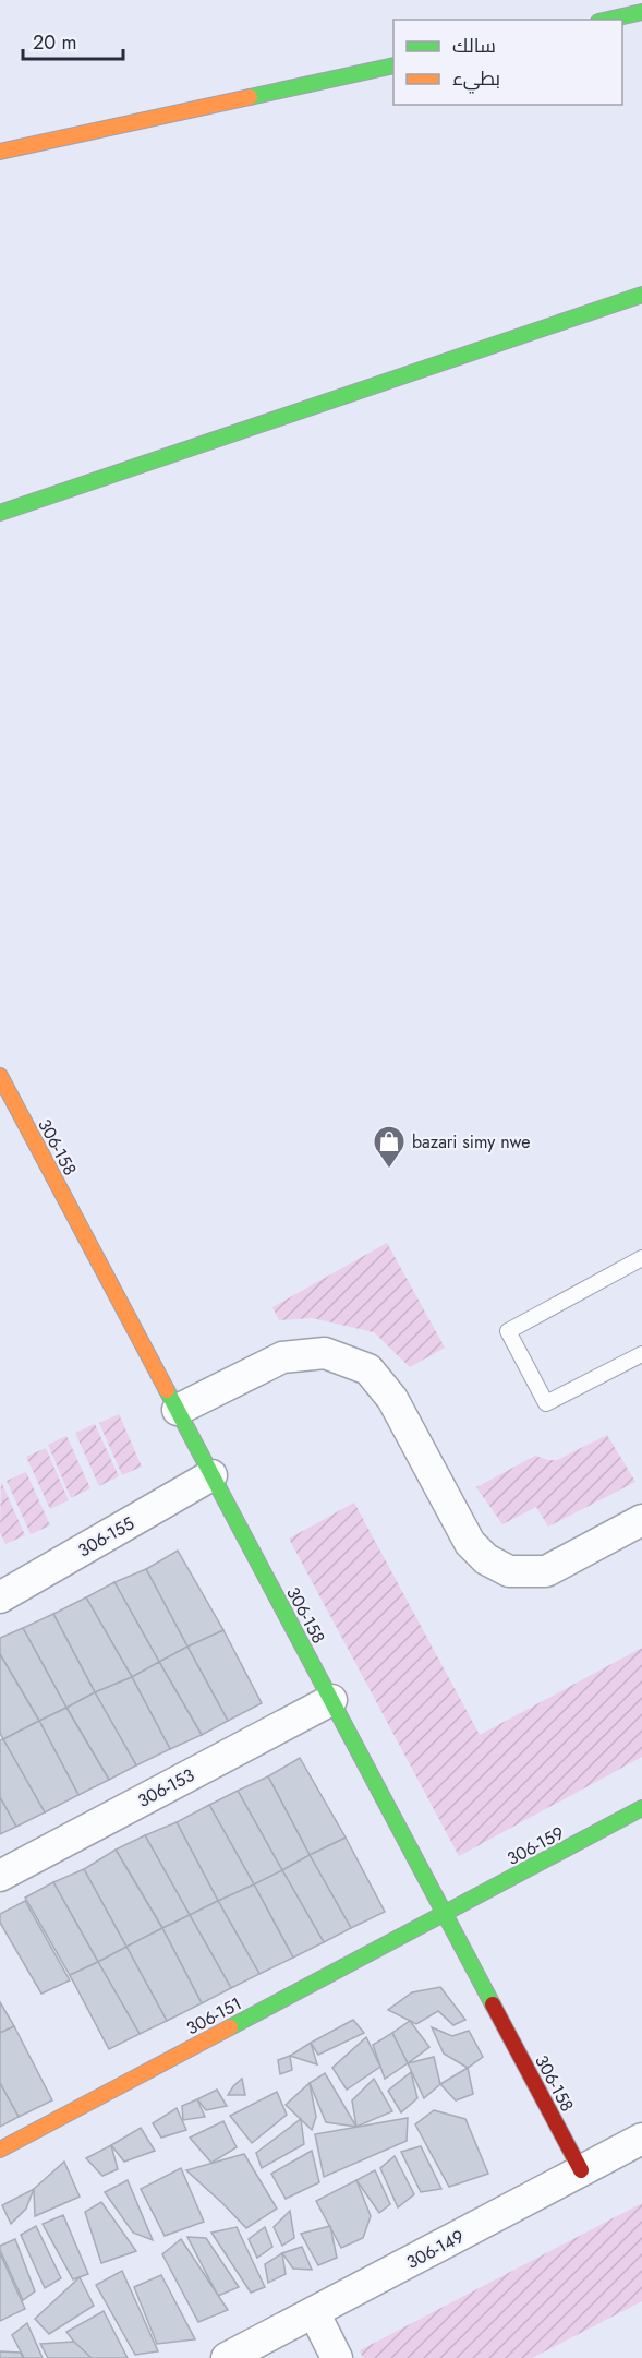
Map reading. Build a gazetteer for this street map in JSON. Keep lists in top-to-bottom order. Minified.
{"streets":{"street":["306-158","306-155","306-153","306-159","306-151","306-149"]},"crossings":[["306-158","306-155"],["306-158","306-153"],["306-158","306-159"],["306-158","306-151"],["306-158","306-149"],["306-159","306-151"]],"places":{"shop":["bazari simy nwe"]},"legend":["سالك","بطيء"],"scale_bar":"20 m"}
